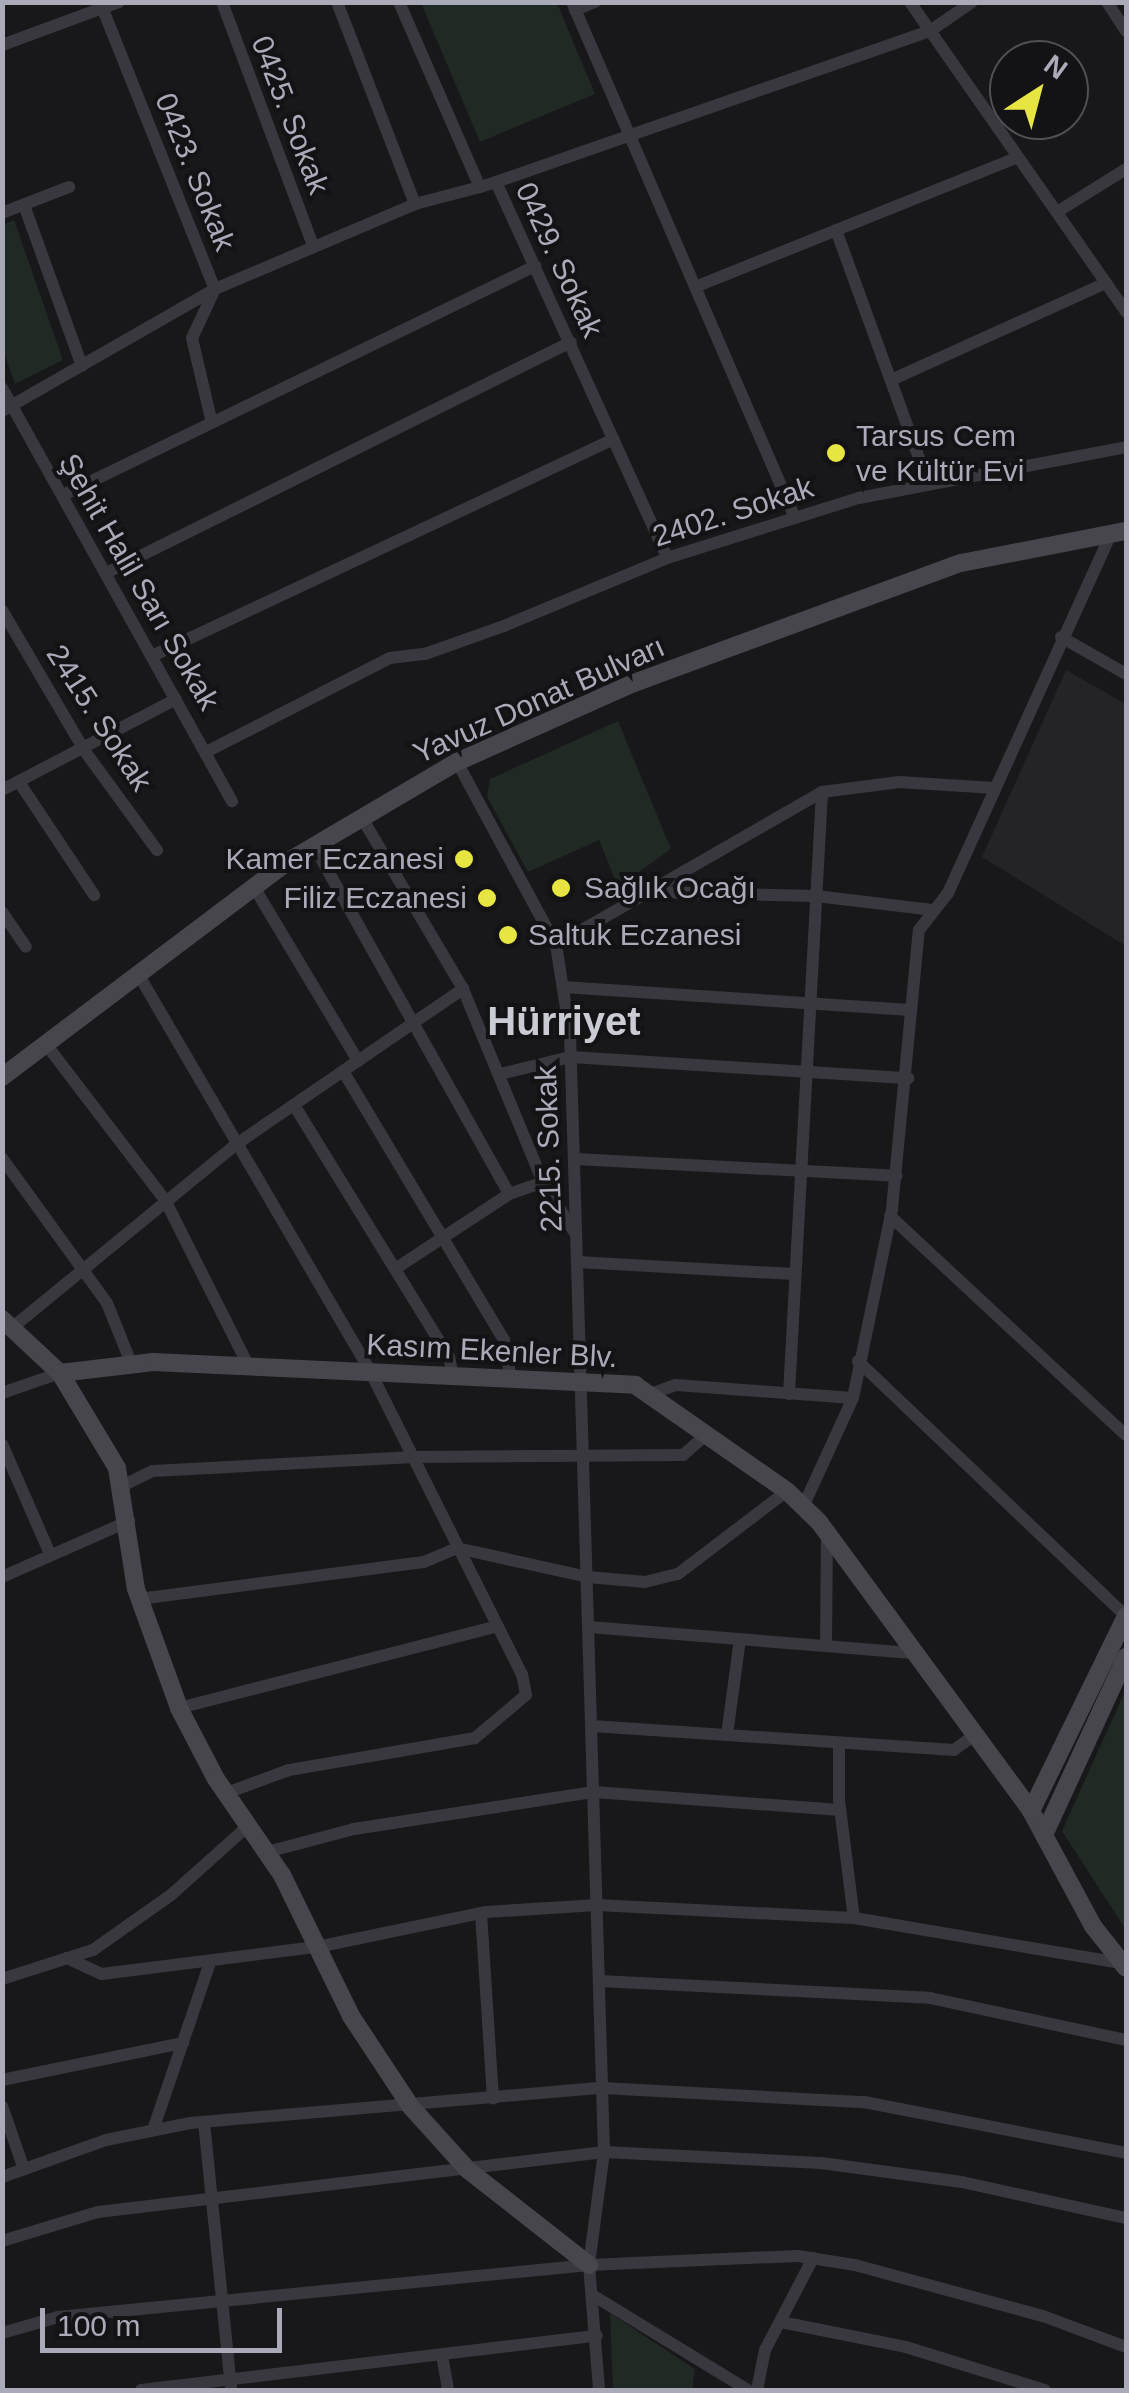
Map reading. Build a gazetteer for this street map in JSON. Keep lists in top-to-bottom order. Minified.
{"streets":{"street":["0425. Sokak","0423. Sokak","0429. Sokak","2402. Sokak","Şehit Halil Sarı Sokak","Yavuz Donat Bulvarı","2415. Sokak","2215. Sokak","Kasım Ekenler Blv."]},"crossings":[["0429. Sokak","2402. Sokak"],["2402. Sokak","Şehit Halil Sarı Sokak"],["Yavuz Donat Bulvarı","2215. Sokak"],["2215. Sokak","Kasım Ekenler Blv."]],"districts":["Hürriyet"],"places":["Tarsus Cem ve Kültür Evi","Kamer Eczanesi","Sağlık Ocağı","Filiz Eczanesi","Saltuk Eczanesi"],"scale_bar":"100 m","north":"top right"}
